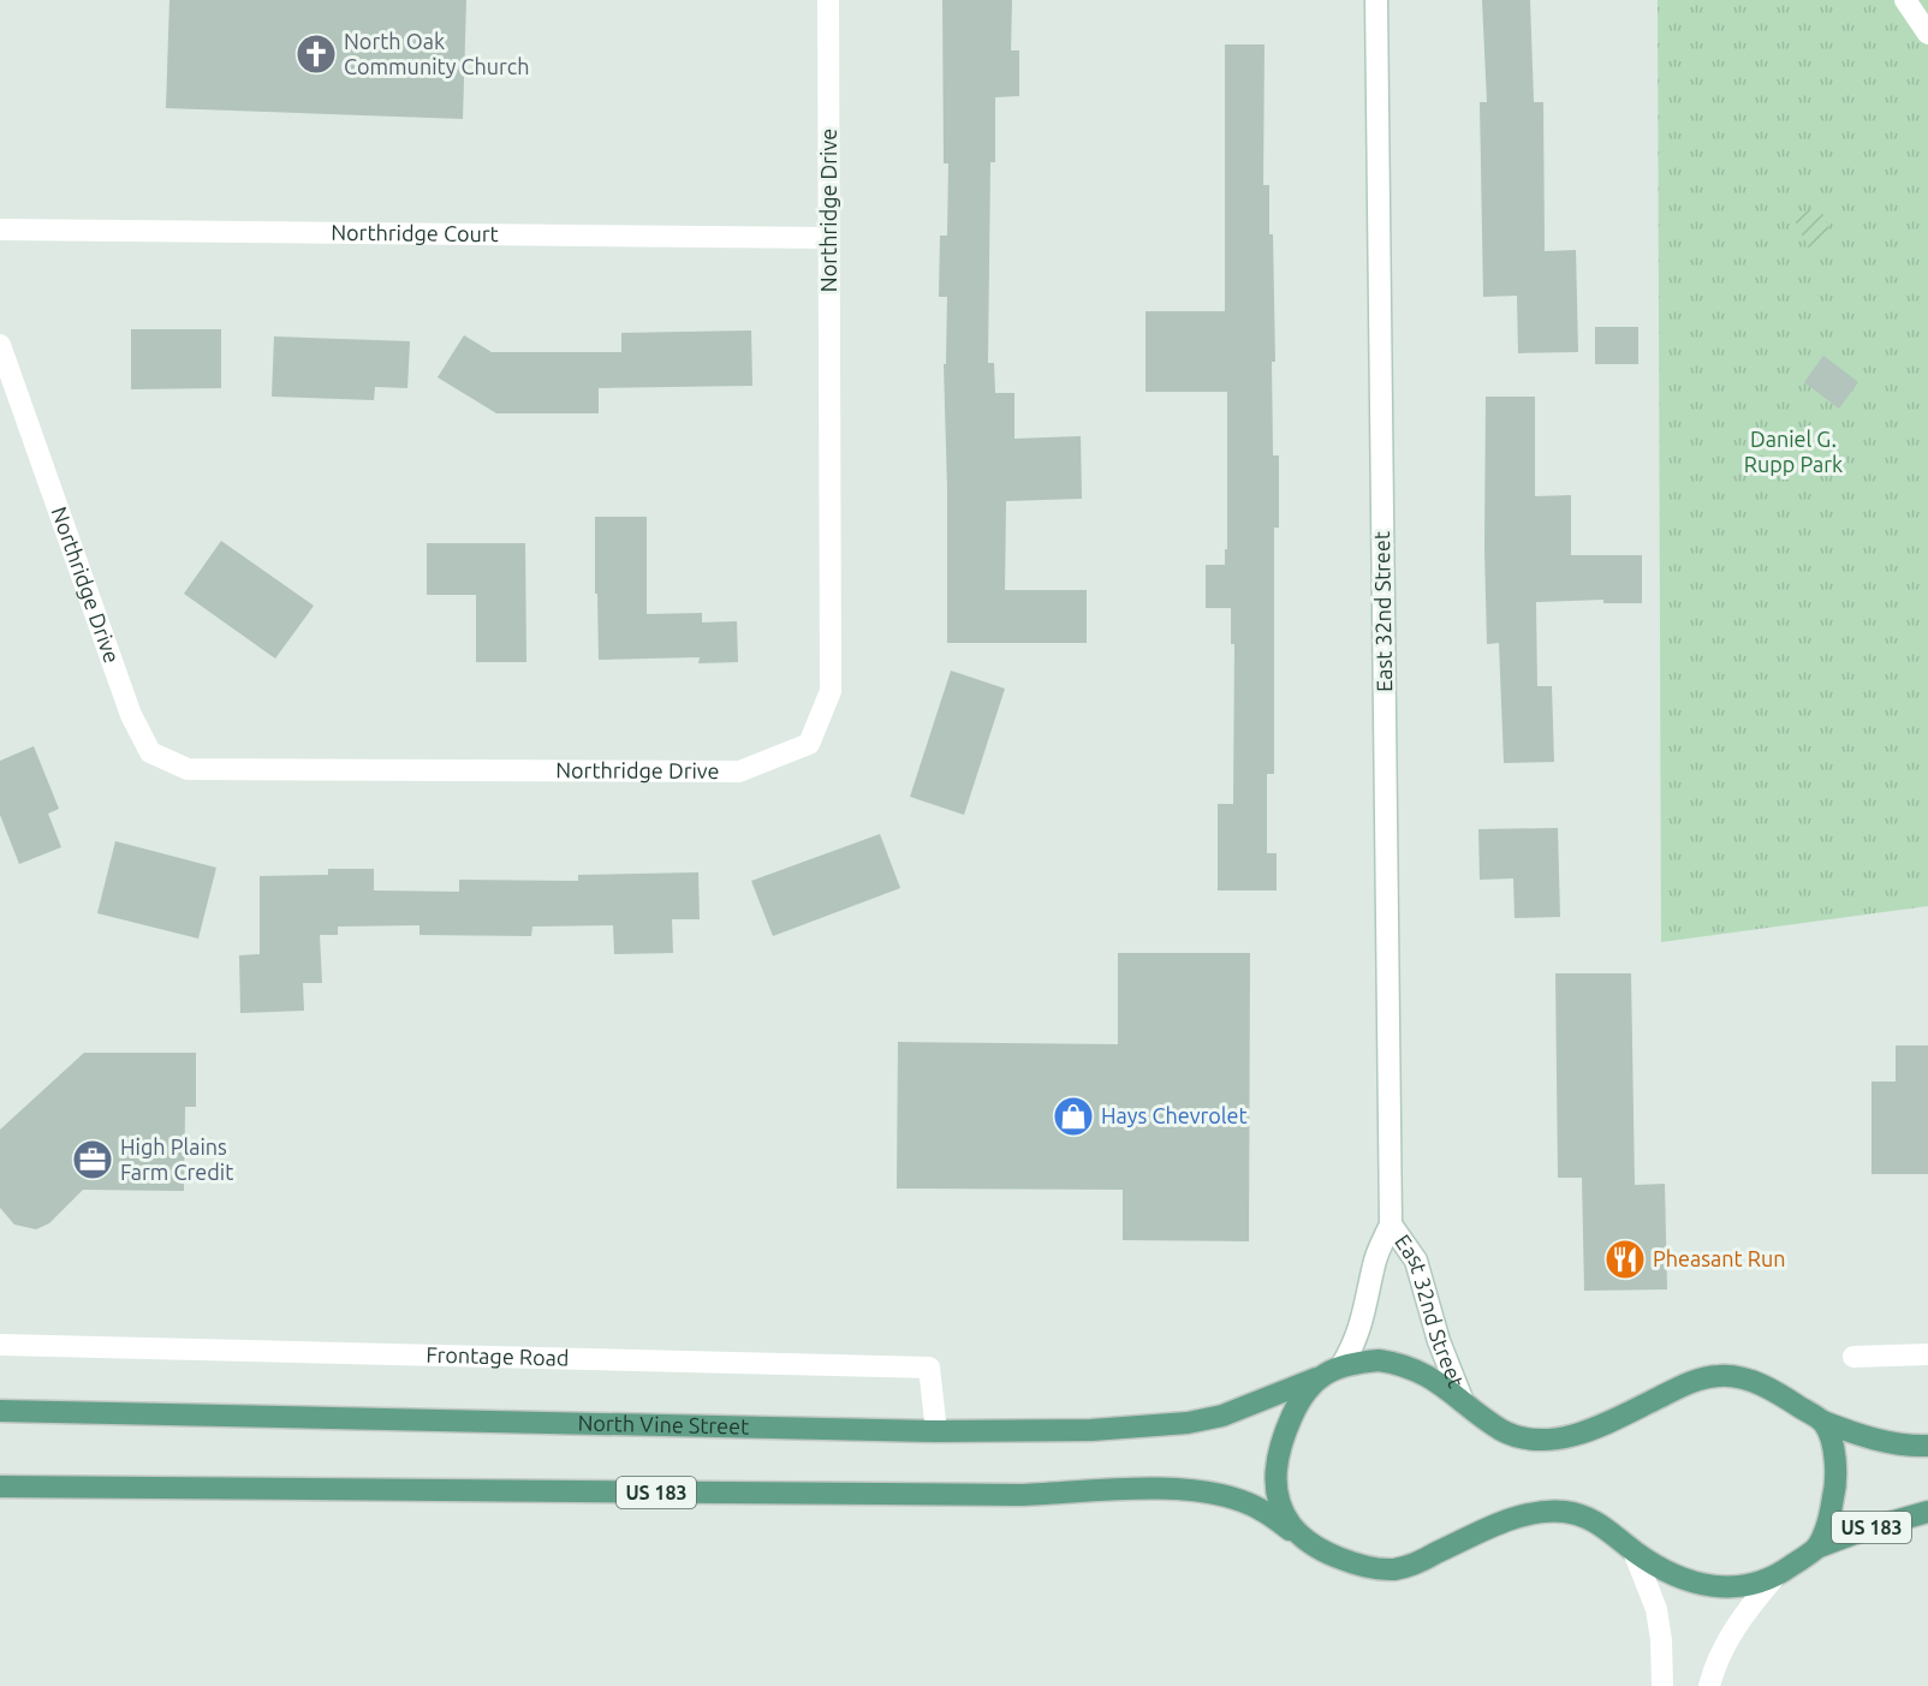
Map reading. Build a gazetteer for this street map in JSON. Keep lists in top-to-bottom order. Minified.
{"streets":{"main road":["North Vine Street","US 183"],"street":["Northridge Drive","Northridge Court","East 32nd Street","Frontage Road"]},"crossings":[["Northridge Drive","Northridge Court"],["East 32nd Street","North Vine Street"],["Frontage Road","North Vine Street"]],"parks":["Daniel G. Rupp Park"],"places":{"church":["North Oak Community Church"],"shop":["Hays Chevrolet"],"office":["High Plains Farm Credit"],"restaurant":["Pheasant Run"]}}
